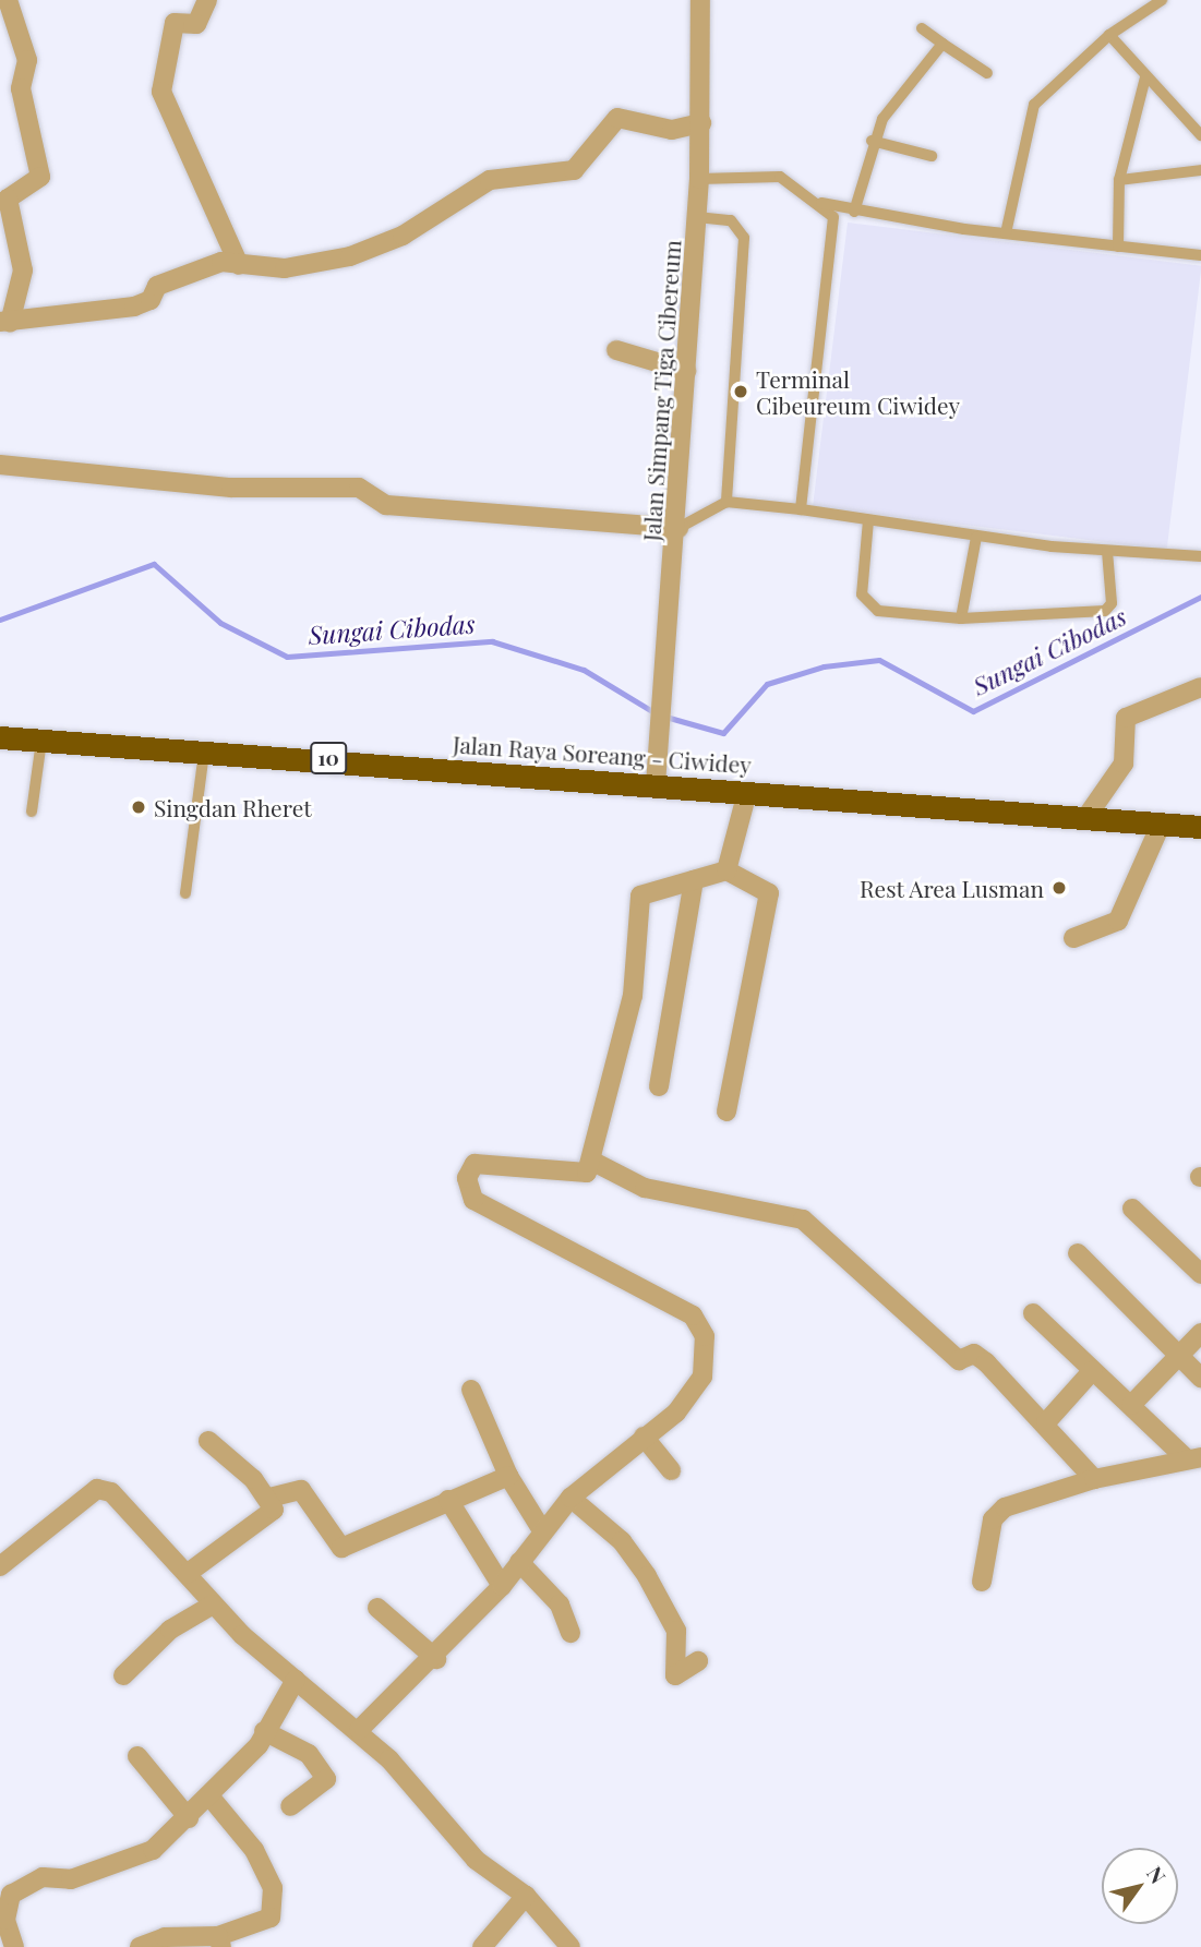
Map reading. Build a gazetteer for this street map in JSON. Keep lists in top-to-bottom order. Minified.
{"streets":{"highway":["Jalan Raya Soreang - Ciwidey","10"],"street":["Jalan Simpang Tiga Cibereum"]},"crossings":[["Jalan Simpang Tiga Cibereum","Jalan Raya Soreang - Ciwidey"]],"water":["Sungai Cibodas"],"places":["Terminal Cibeureum Ciwidey","Singdan Rheret","Rest Area Lusman"],"north":"top right"}
